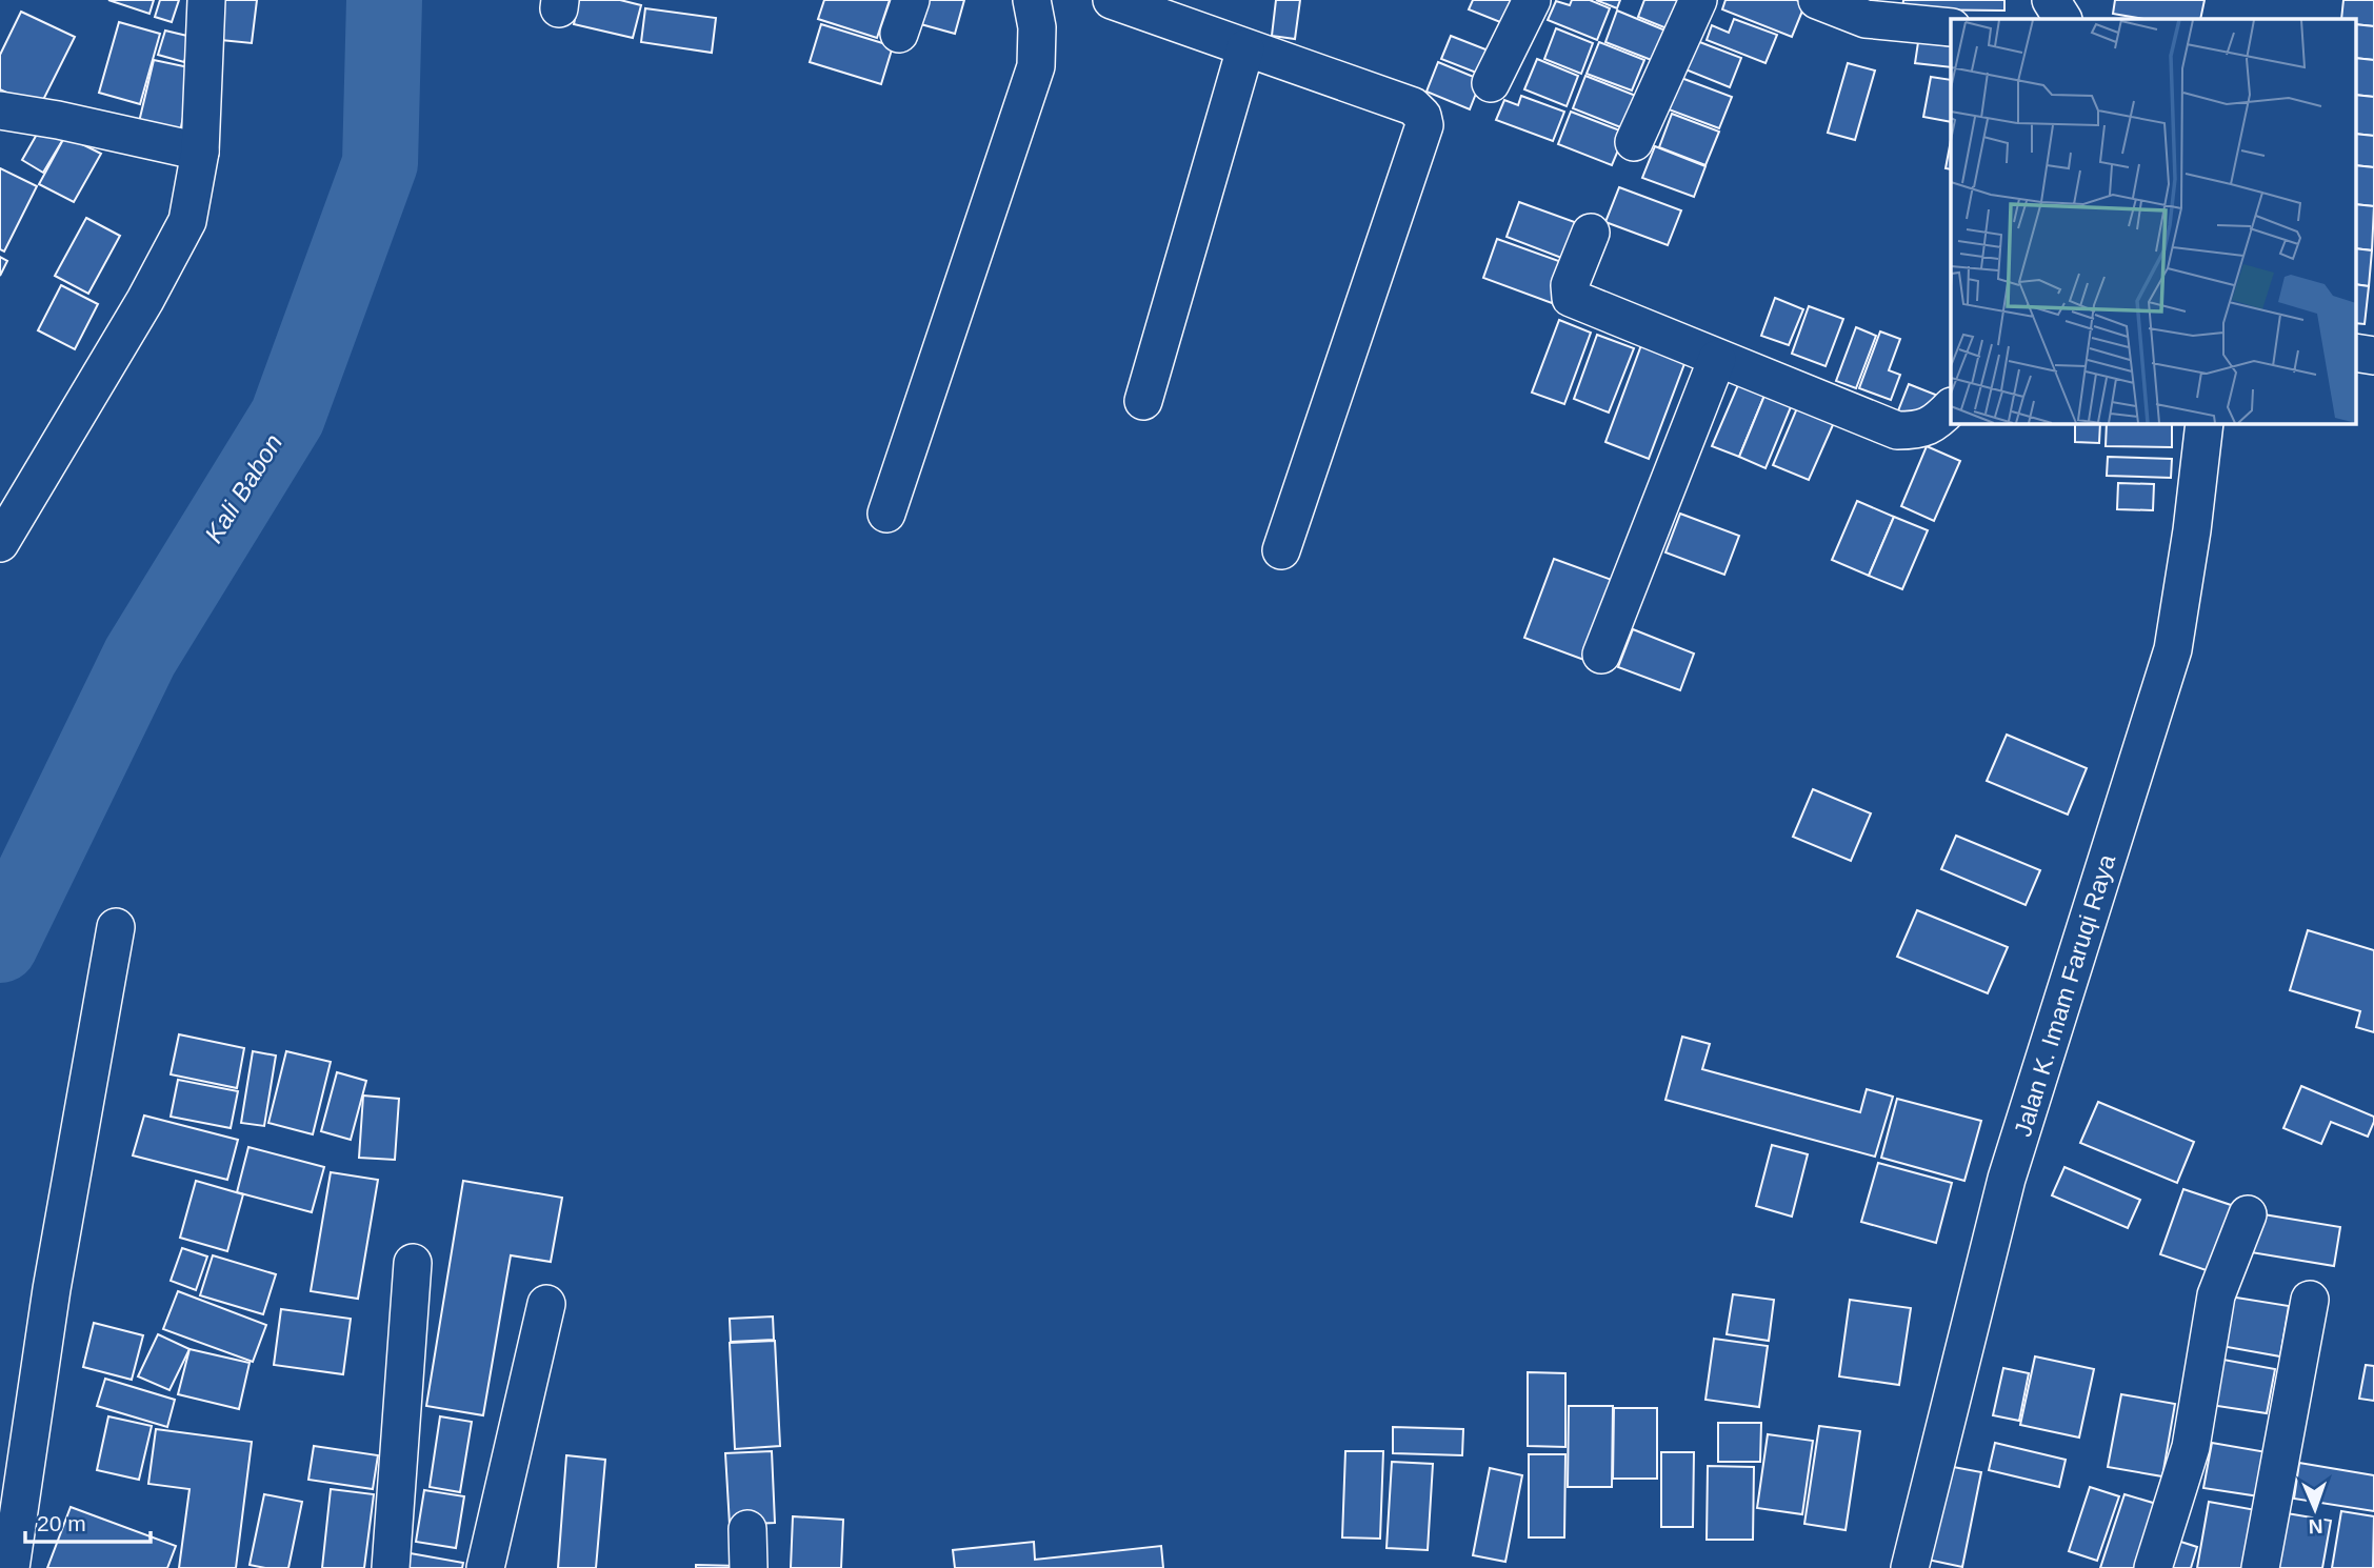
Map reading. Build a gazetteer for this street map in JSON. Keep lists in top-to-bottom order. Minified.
{"streets":{"street":["Jalan K. Imam Faruqi Raya"]},"water":["Kali Babon"],"scale_bar":"20 m","north":"bottom"}
